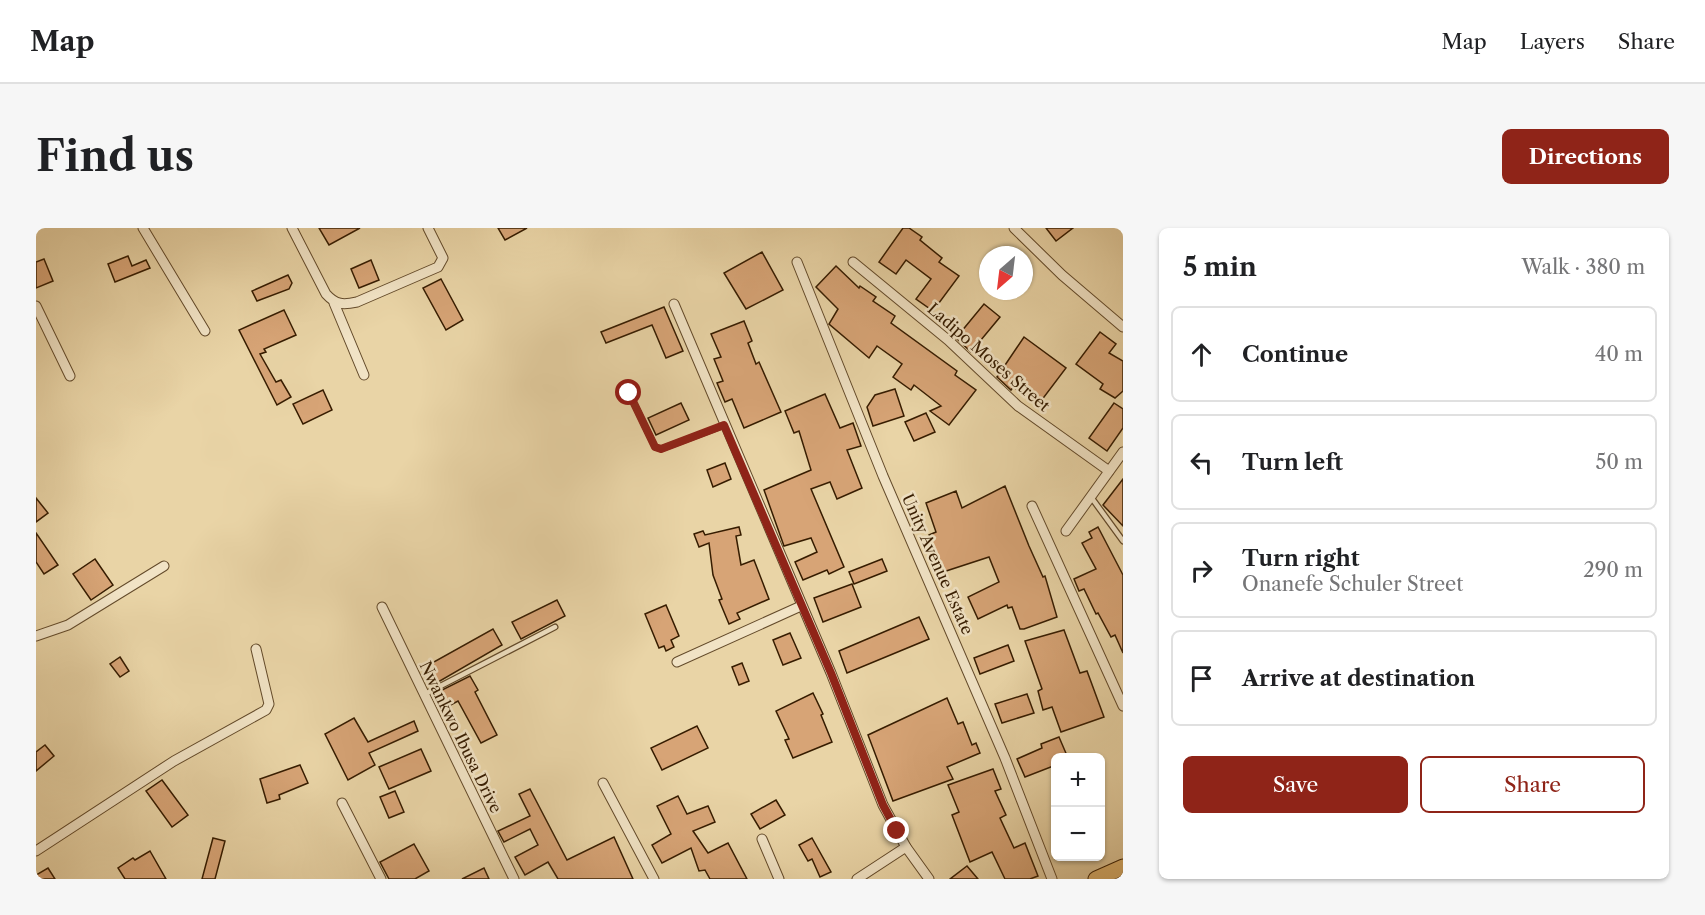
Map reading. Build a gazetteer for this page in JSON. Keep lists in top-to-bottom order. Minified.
{"streets":{"street":["Ladipo Moses Street","Unity Avenue Estate","Nwankwo Ibusa Drive"]},"north":"bottom left","page":{"header":"Map","nav":["Map","Layers","Share"],"buttons":["Directions",["Save","Share"]],"title":"Find us","heading":["5 min","Walk · 380 m"],"list":[["Continue","40 m"],["Turn left","50 m"],["Turn right","Onanefe Schuler Street","290 m"],"Arrive at destination"],"map_buttons":["+","−"]}}
